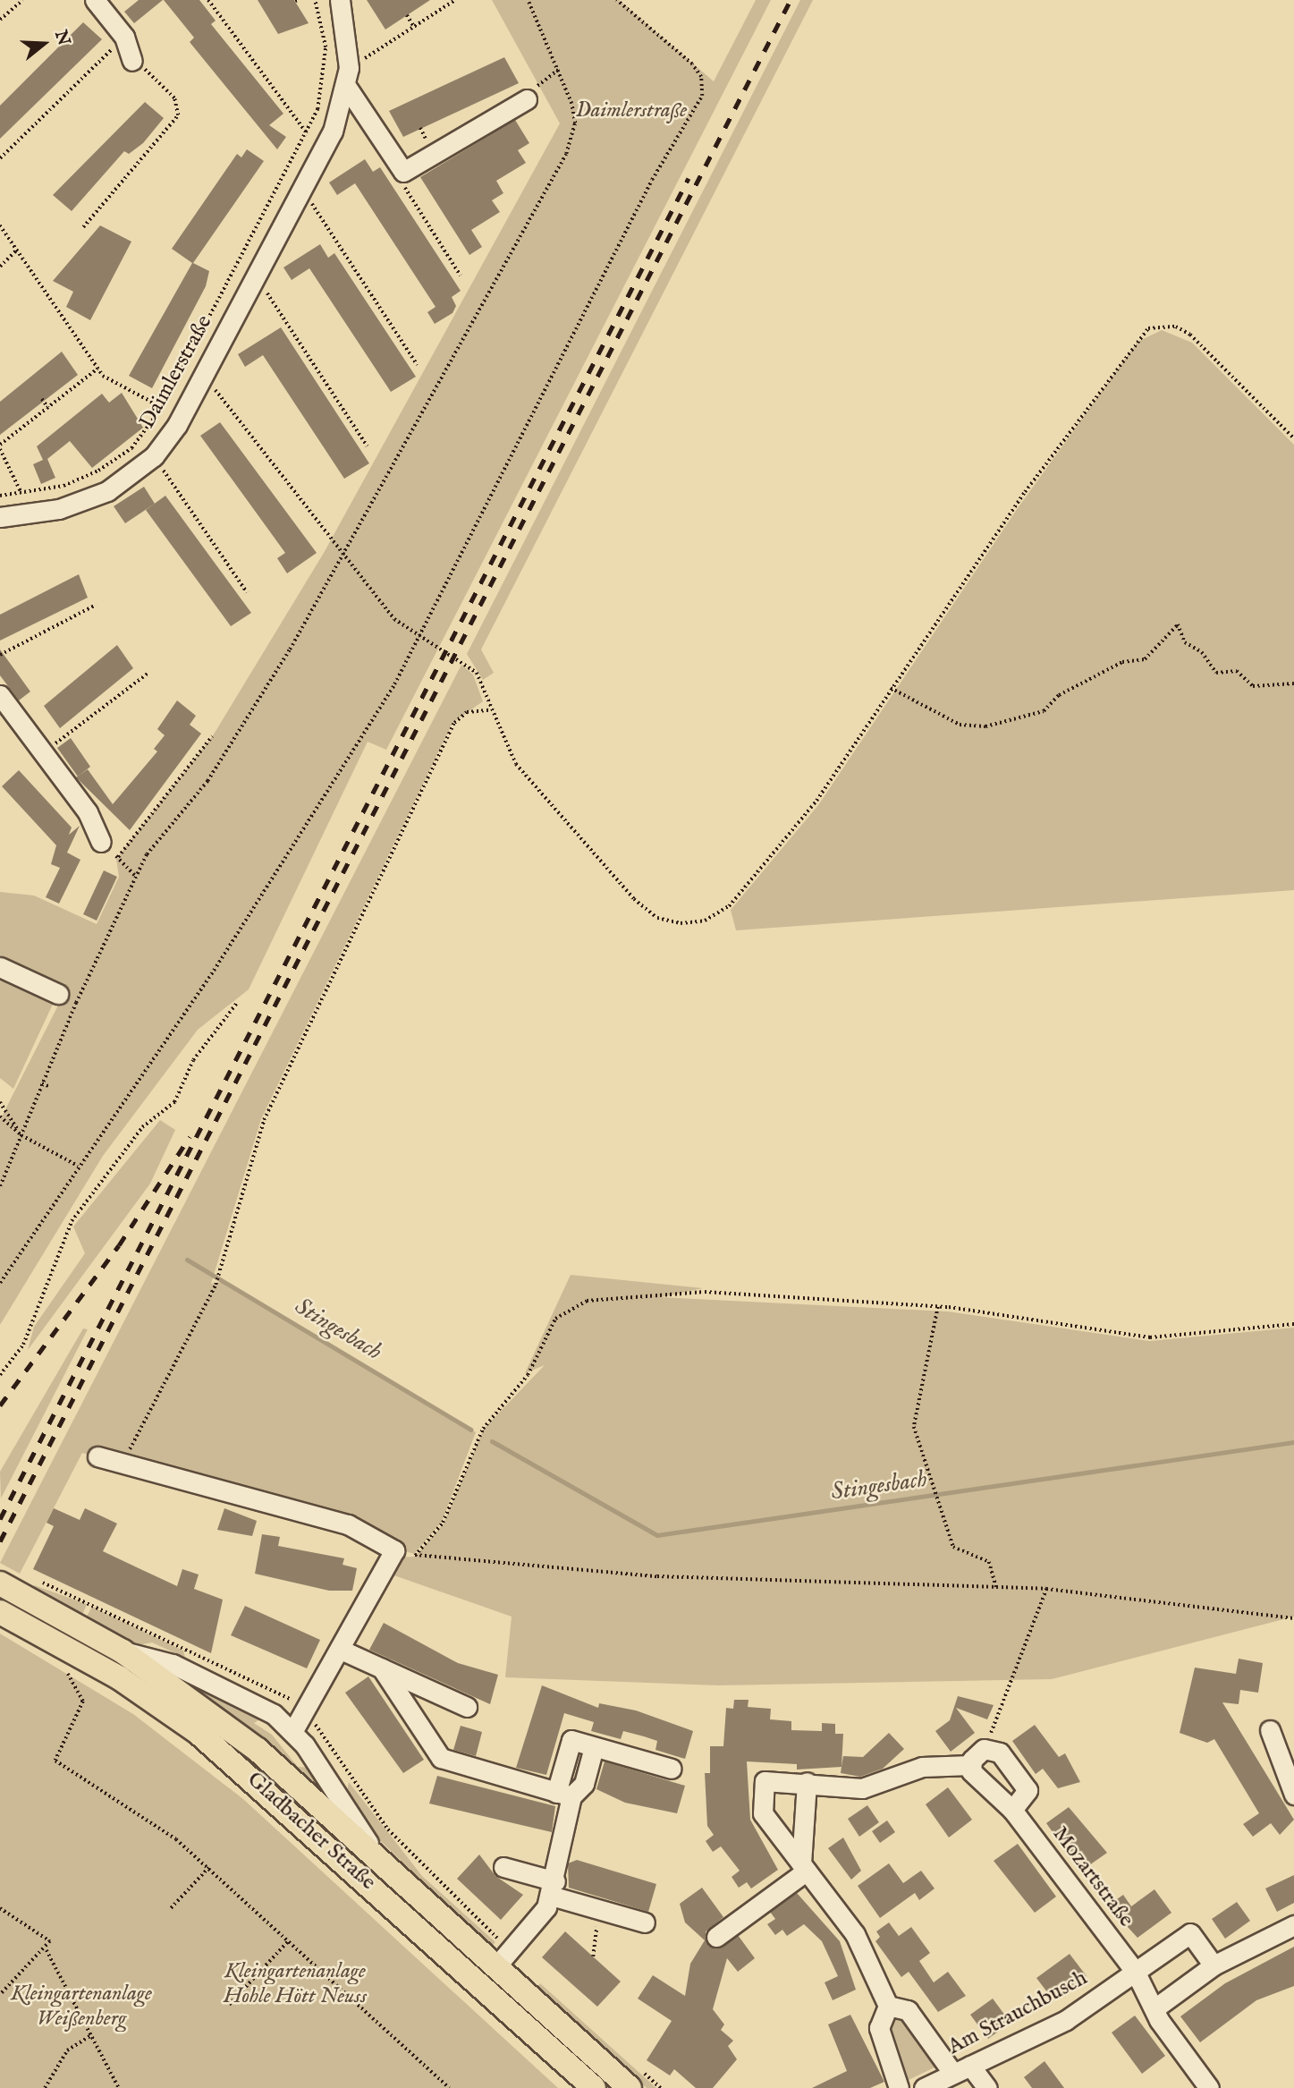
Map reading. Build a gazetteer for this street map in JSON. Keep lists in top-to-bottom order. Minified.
{"streets":{"main road":["Gladbacher Straße"],"street":["Daimlerstraße","Mozartstraße","Am Strauchbusch"]},"crossings":[["Mozartstraße","Am Strauchbusch"]],"water":["Stingesbach"],"parks":["Daimlerstraße","Kleingartenanlage Hohle Hött Neuss","Kleingartenanlage Weißenberg"],"north":"right"}
